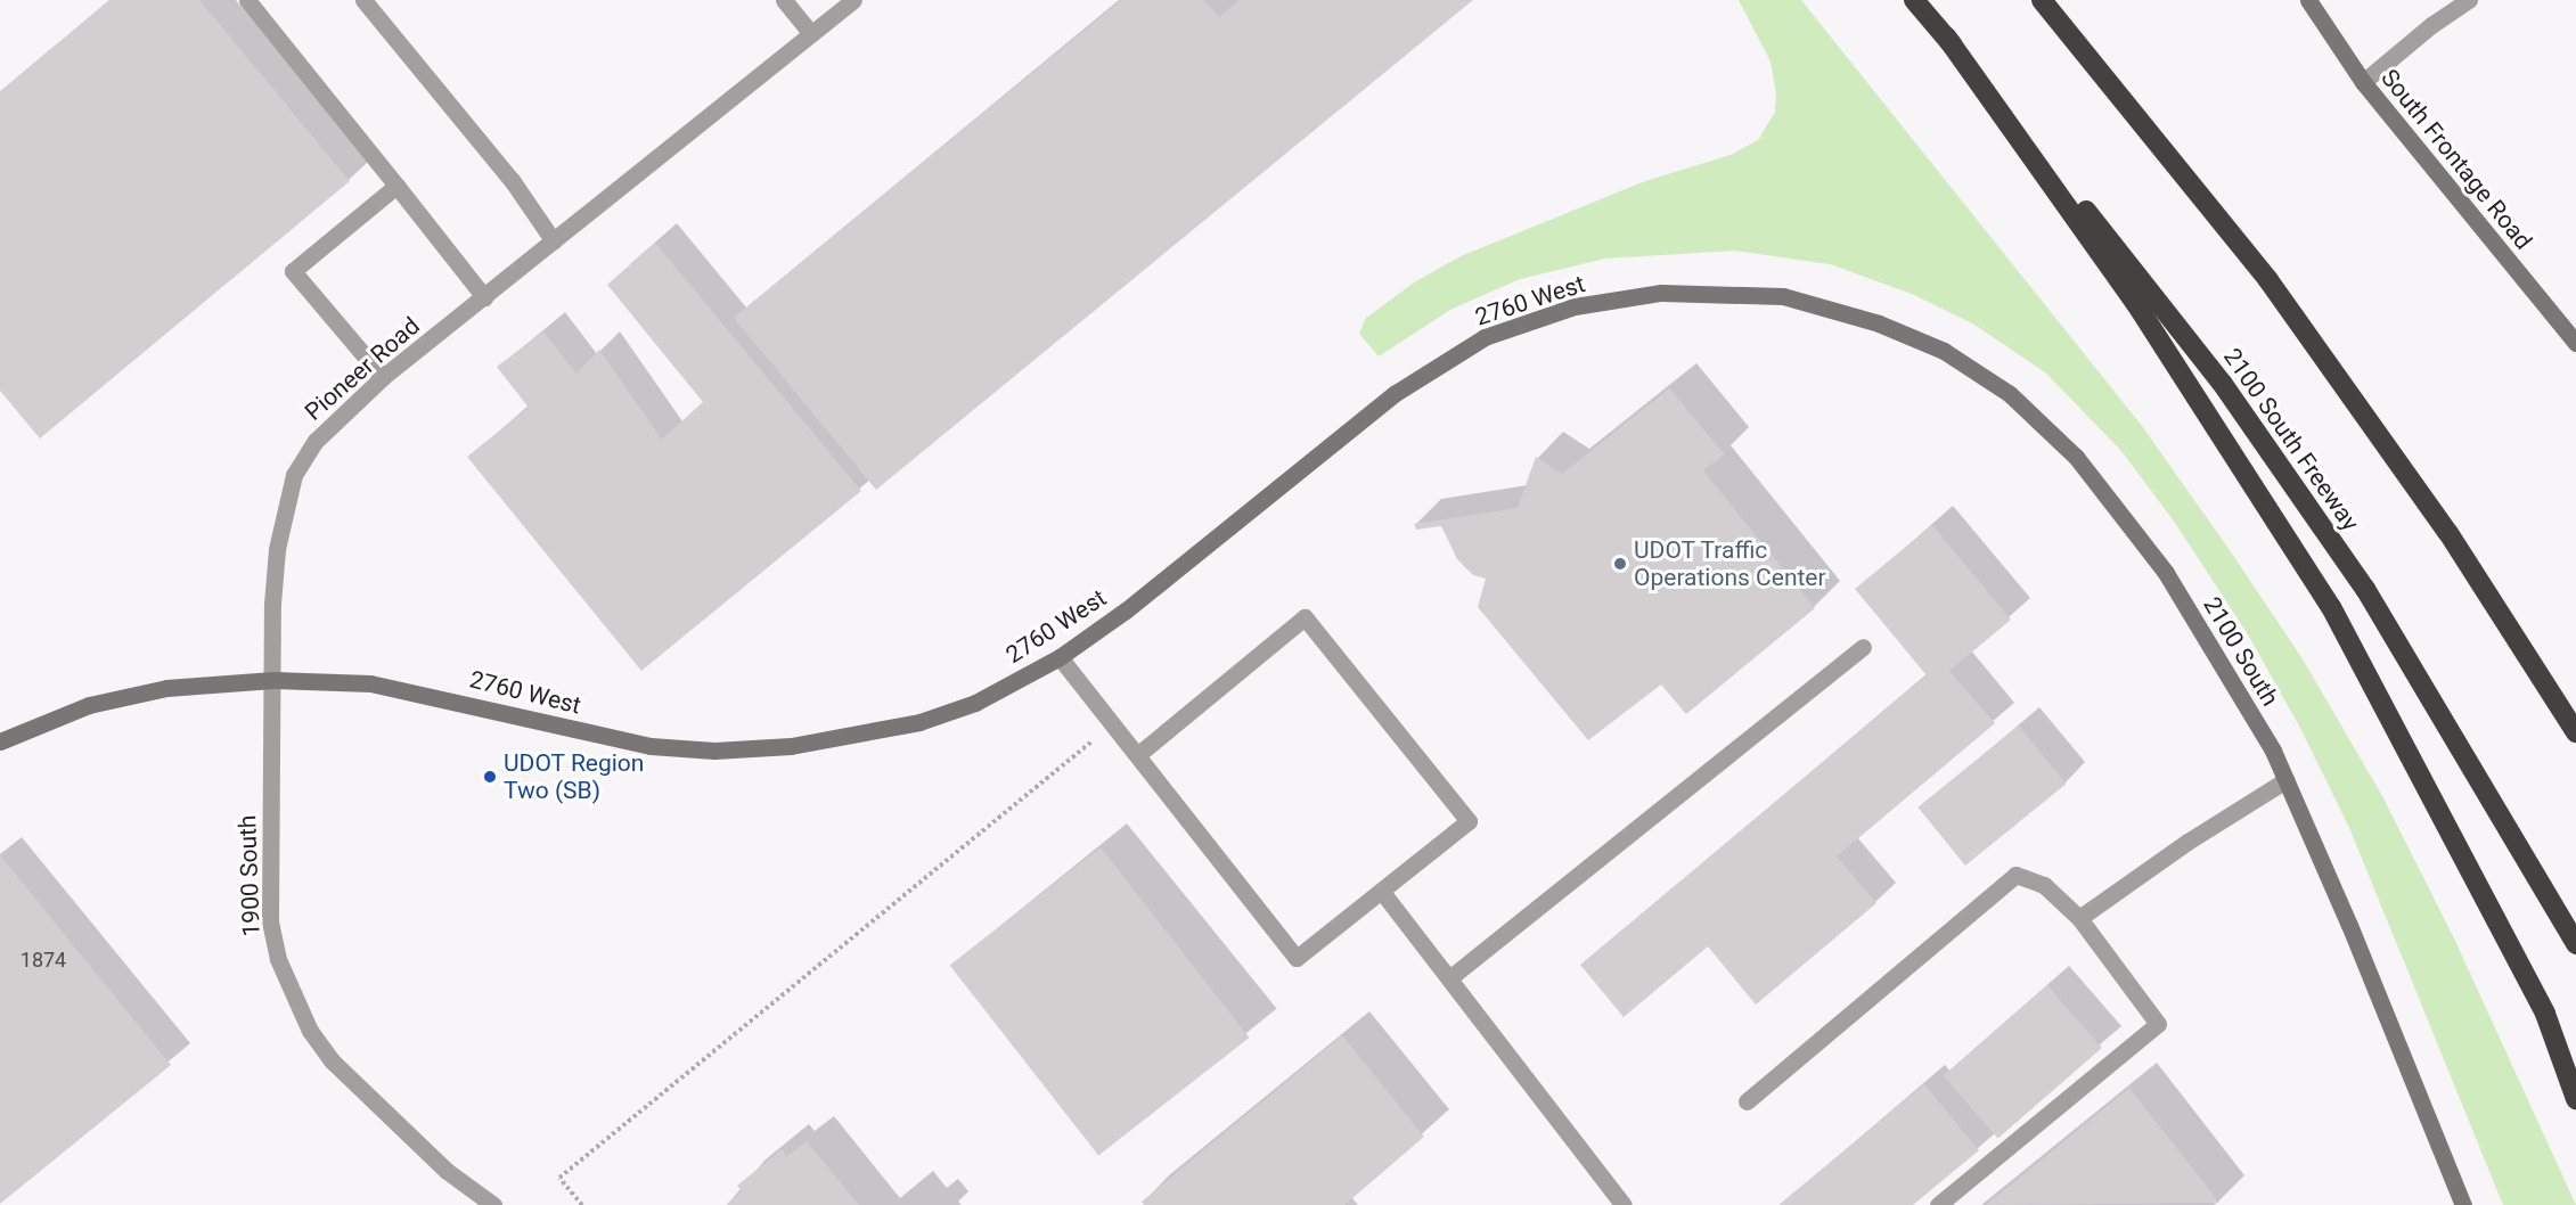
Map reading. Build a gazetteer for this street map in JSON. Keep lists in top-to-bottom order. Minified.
{"streets":{"highway":["2100 South Freeway"],"main road":["South Frontage Road","2760 West","2100 South"],"street":["Pioneer Road","1900 South"]},"crossings":[["2760 West","Pioneer Road"],["2760 West","2100 South"],["2760 West","1900 South"],["Pioneer Road","1900 South"]],"places":["UDOT Traffic Operations Center","UDOT Region Two (SB)"],"house_numbers":["1874"]}
